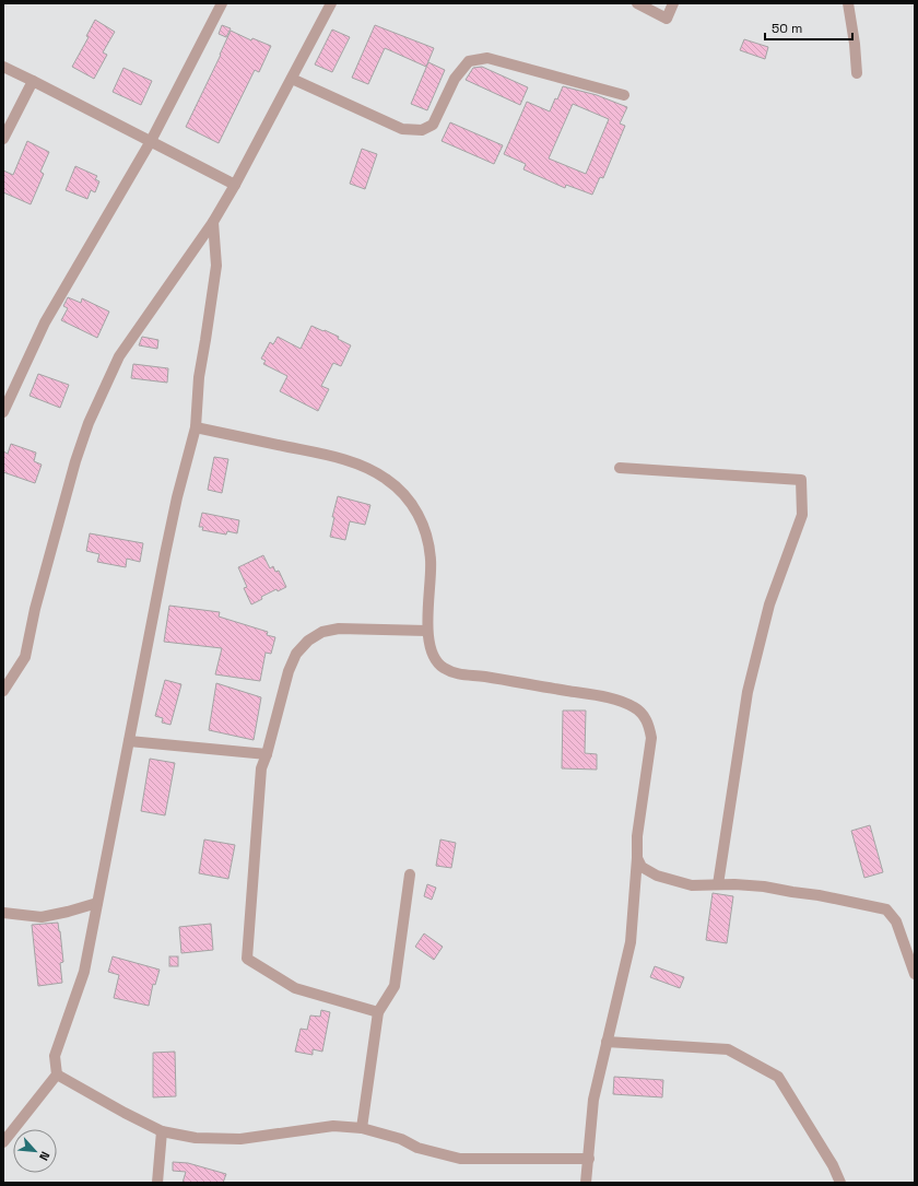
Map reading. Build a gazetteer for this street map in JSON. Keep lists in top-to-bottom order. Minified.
{"scale_bar":"50 m","north":"bottom right"}
